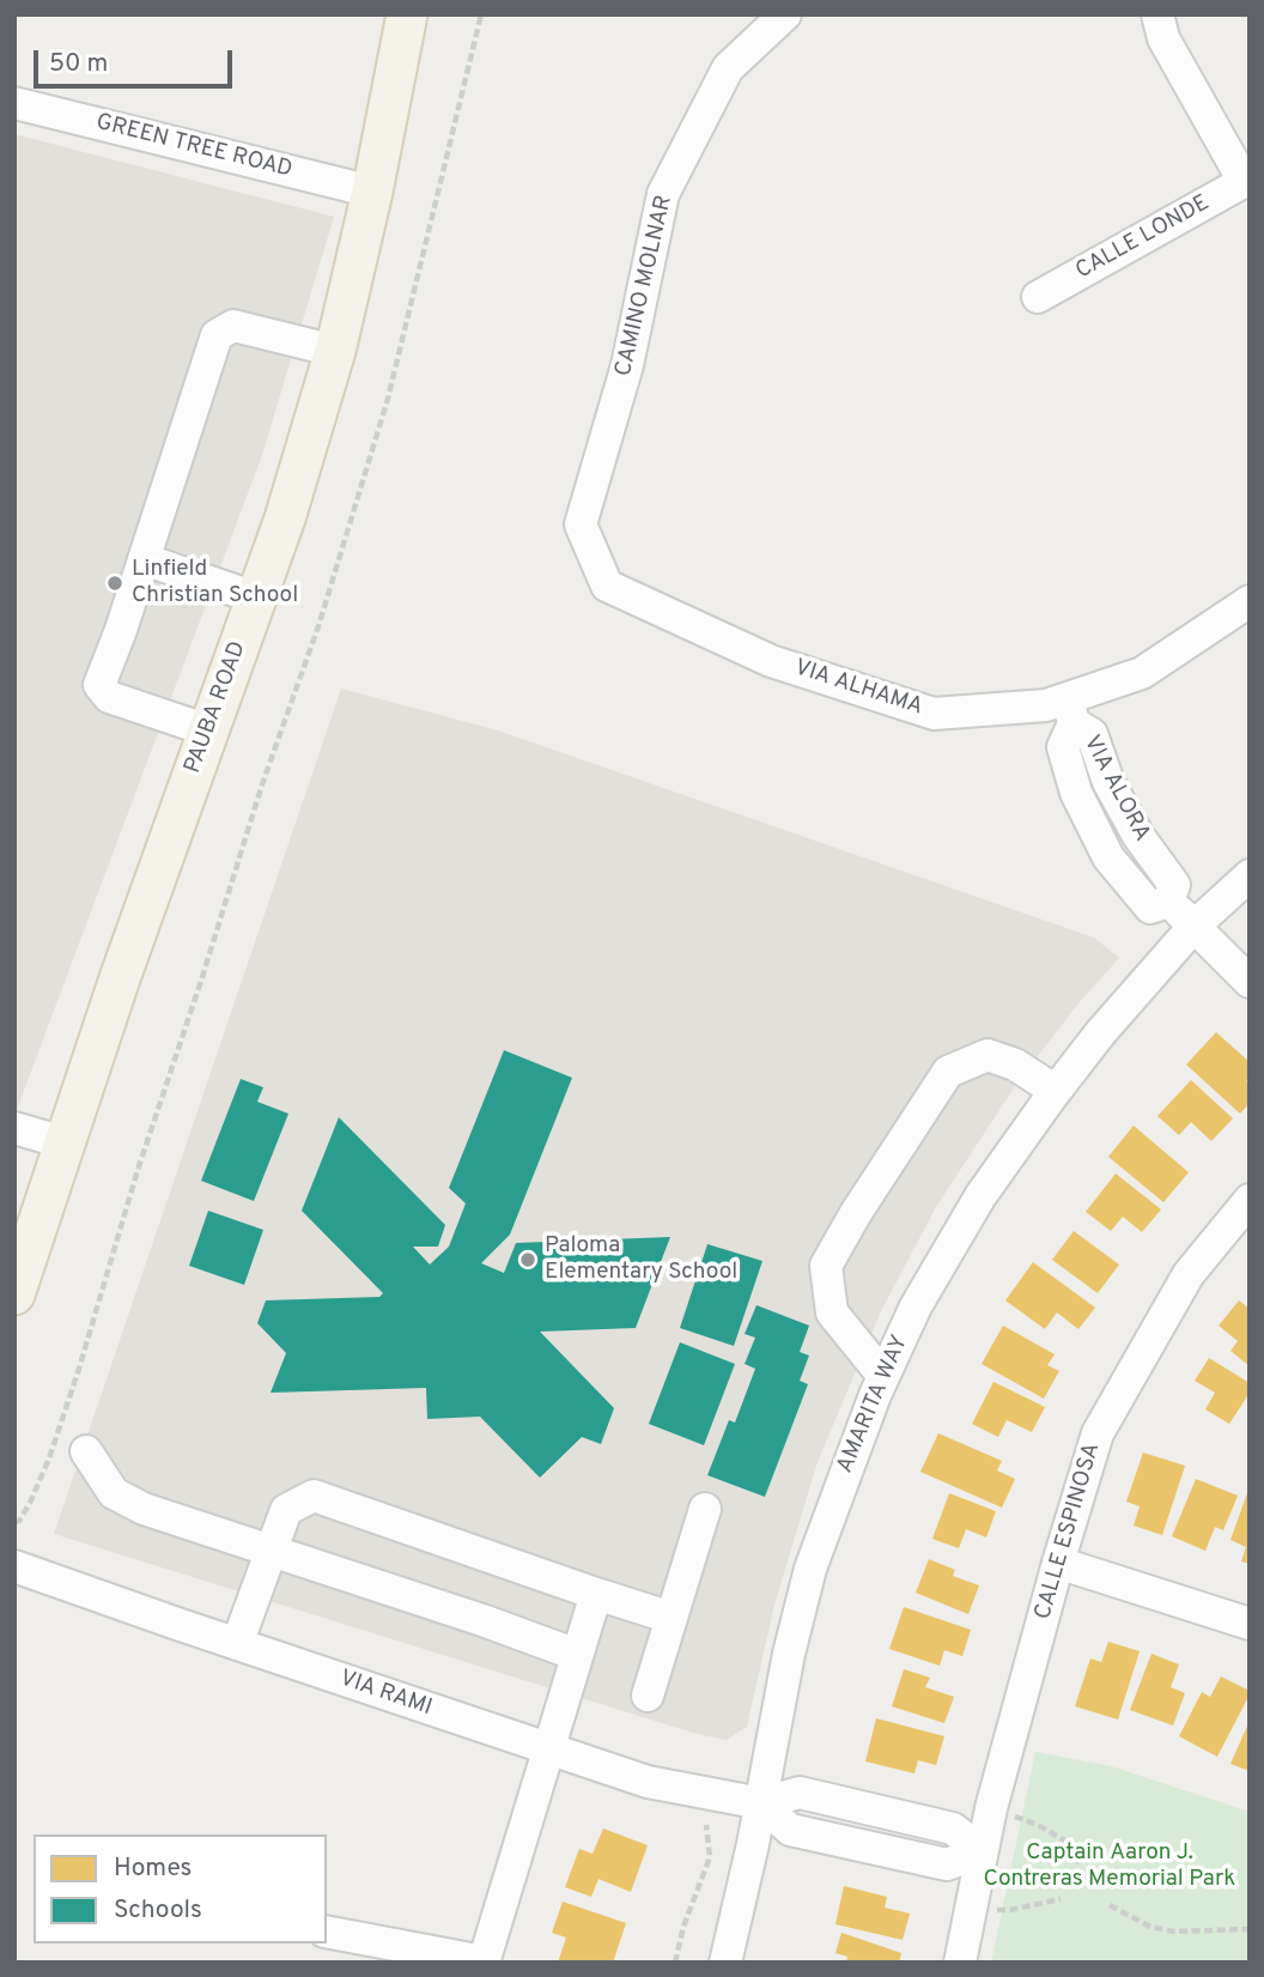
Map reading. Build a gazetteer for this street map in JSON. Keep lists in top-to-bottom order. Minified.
{"streets":{"main road":["PAUBA ROAD"],"street":["GREEN TREE ROAD","CALLE LONDE","CAMINO MOLNAR","VIA ALHAMA","VIA ALORA","AMARITA WAY","CALLE ESPINOSA","VIA RAMI"]},"crossings":[["GREEN TREE ROAD","PAUBA ROAD"],["CAMINO MOLNAR","VIA ALHAMA"],["VIA ALHAMA","VIA ALORA"],["VIA ALORA","AMARITA WAY"],["AMARITA WAY","VIA RAMI"],["CALLE ESPINOSA","VIA RAMI"]],"parks":["Captain Aaron J. Contreras Memorial Park"],"places":["Linfield Christian School","Paloma Elementary School"],"legend":["Homes","Schools"],"scale_bar":"50 m"}
